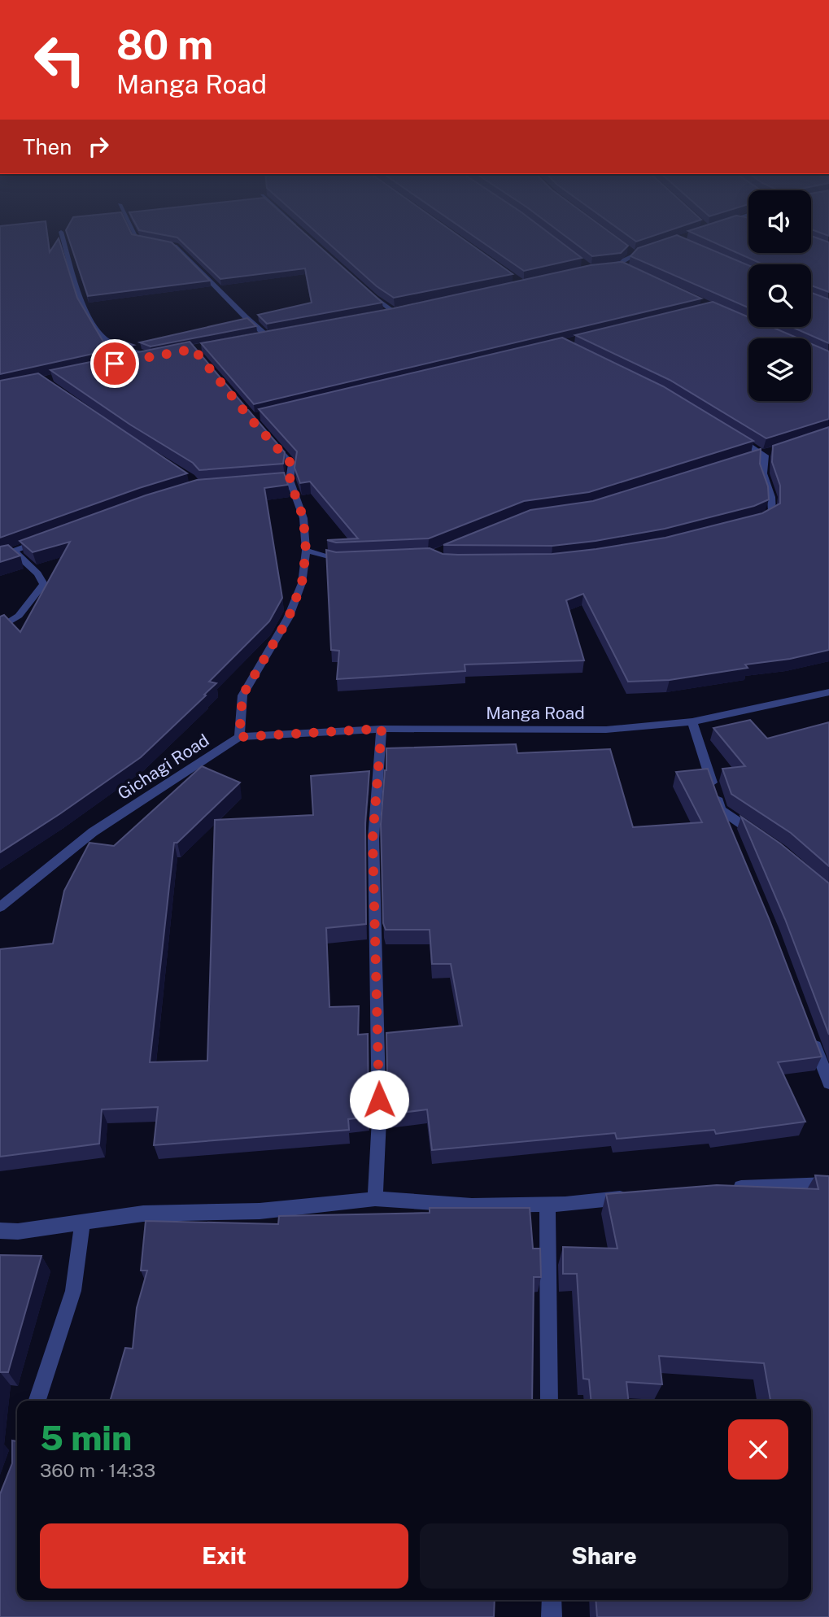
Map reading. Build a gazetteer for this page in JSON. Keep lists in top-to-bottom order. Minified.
{"streets":{"street":["Manga Road","Gichagi Road"]},"crossings":[["Manga Road","Gichagi Road"]],"page":{"turn":["80 m","Manga Road"],"then":"Then","heading":["5 min","360 m · 14:33"],"buttons":["Exit","Share"]}}
